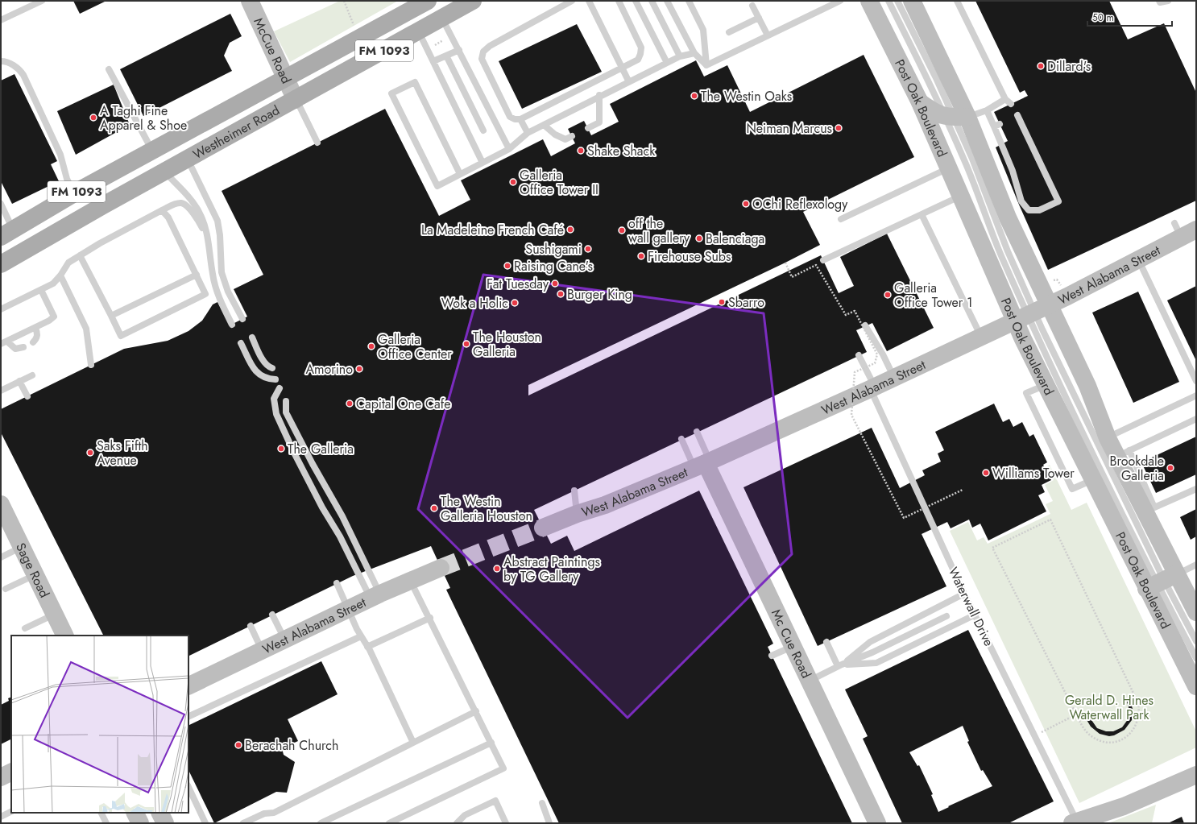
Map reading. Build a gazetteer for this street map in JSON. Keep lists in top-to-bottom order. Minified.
{"streets":{"main road":["McCue Road","FM 1093","Post Oak Boulevard","Westheimer Road","West Alabama Street","Sage Road","Mc Cue Road"],"lane":["Waterwall Drive"]},"crossings":[["McCue Road","Westheimer Road"],["Post Oak Boulevard","West Alabama Street"],["West Alabama Street","Waterwall Drive"],["West Alabama Street","Mc Cue Road"]],"parks":["Gerald D. Hines Waterwall Park"],"places":["Dillard's","The Westin Oaks","A Taghi Fine Apparel & Shoe","Neiman Marcus","Shake Shack","Galleria Office Tower II","OChi Reflexology","La Madeleine French Café","off the wall gallery","Balenciaga","Sushigami","Firehouse Subs","Raising Cane's","Fat Tuesday","Burger King","Galleria Office Tower 1","Sbarro","Wok a Holic","The Houston Galleria","Galleria Office Center","Amorino","Capital One Cafe","The Galleria","Saks Fifth Avenue","Brookdale Galleria","Williams Tower","The Westin Galleria Houston","Abstract Paintings by TG Gallery","Berachah Church"],"scale_bar":"50 m"}
